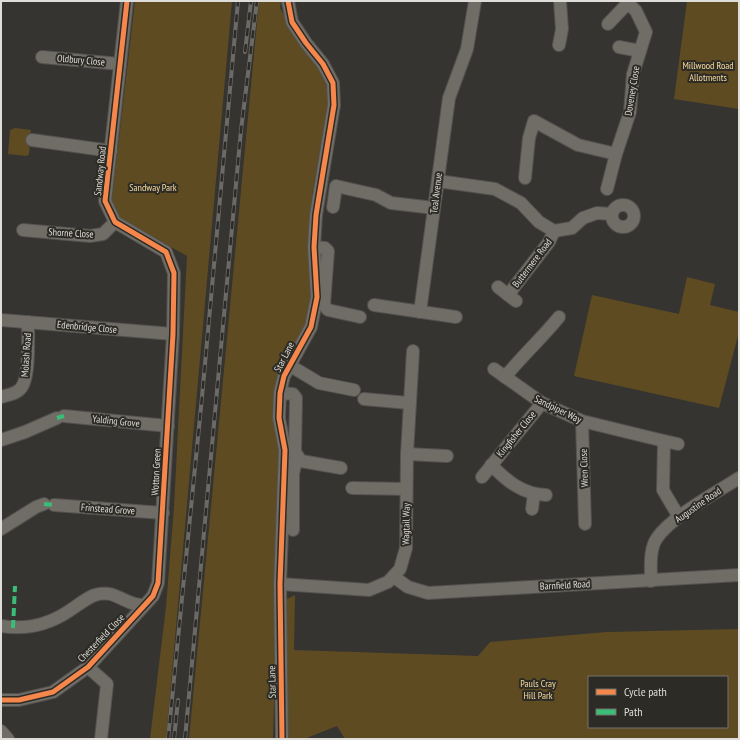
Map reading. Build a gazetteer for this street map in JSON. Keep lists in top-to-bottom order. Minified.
{"streets":{"street":["Oldbury Close","Doveney Close","Sandway Road","Teal Avenue","Shorne Close","Buttermere Road","Edenbridge Close","Molash Road","Star Lane","Sandpiper Way","Yalding Grove","Kingfisher Close","Wren Close","Wotton Green","Augustine Road","Frinstead Grove","Wagtail Way","Barnfield Road","Chesterfield Close"]},"crossings":[["Oldbury Close","Sandway Road"],["Sandway Road","Shorne Close"],["Teal Avenue","Buttermere Road"],["Edenbridge Close","Molash Road"],["Edenbridge Close","Wotton Green"],["Star Lane","Wagtail Way"],["Sandpiper Way","Kingfisher Close"],["Sandpiper Way","Wren Close"],["Yalding Grove","Wotton Green"],["Wotton Green","Frinstead Grove"],["Wotton Green","Chesterfield Close"],["Augustine Road","Barnfield Road"],["Wagtail Way","Barnfield Road"]],"parks":["Millwood Road Allotments","Sandway Park","Pauls Cray Hill Park"],"legend":["Cycle path","Path"]}
